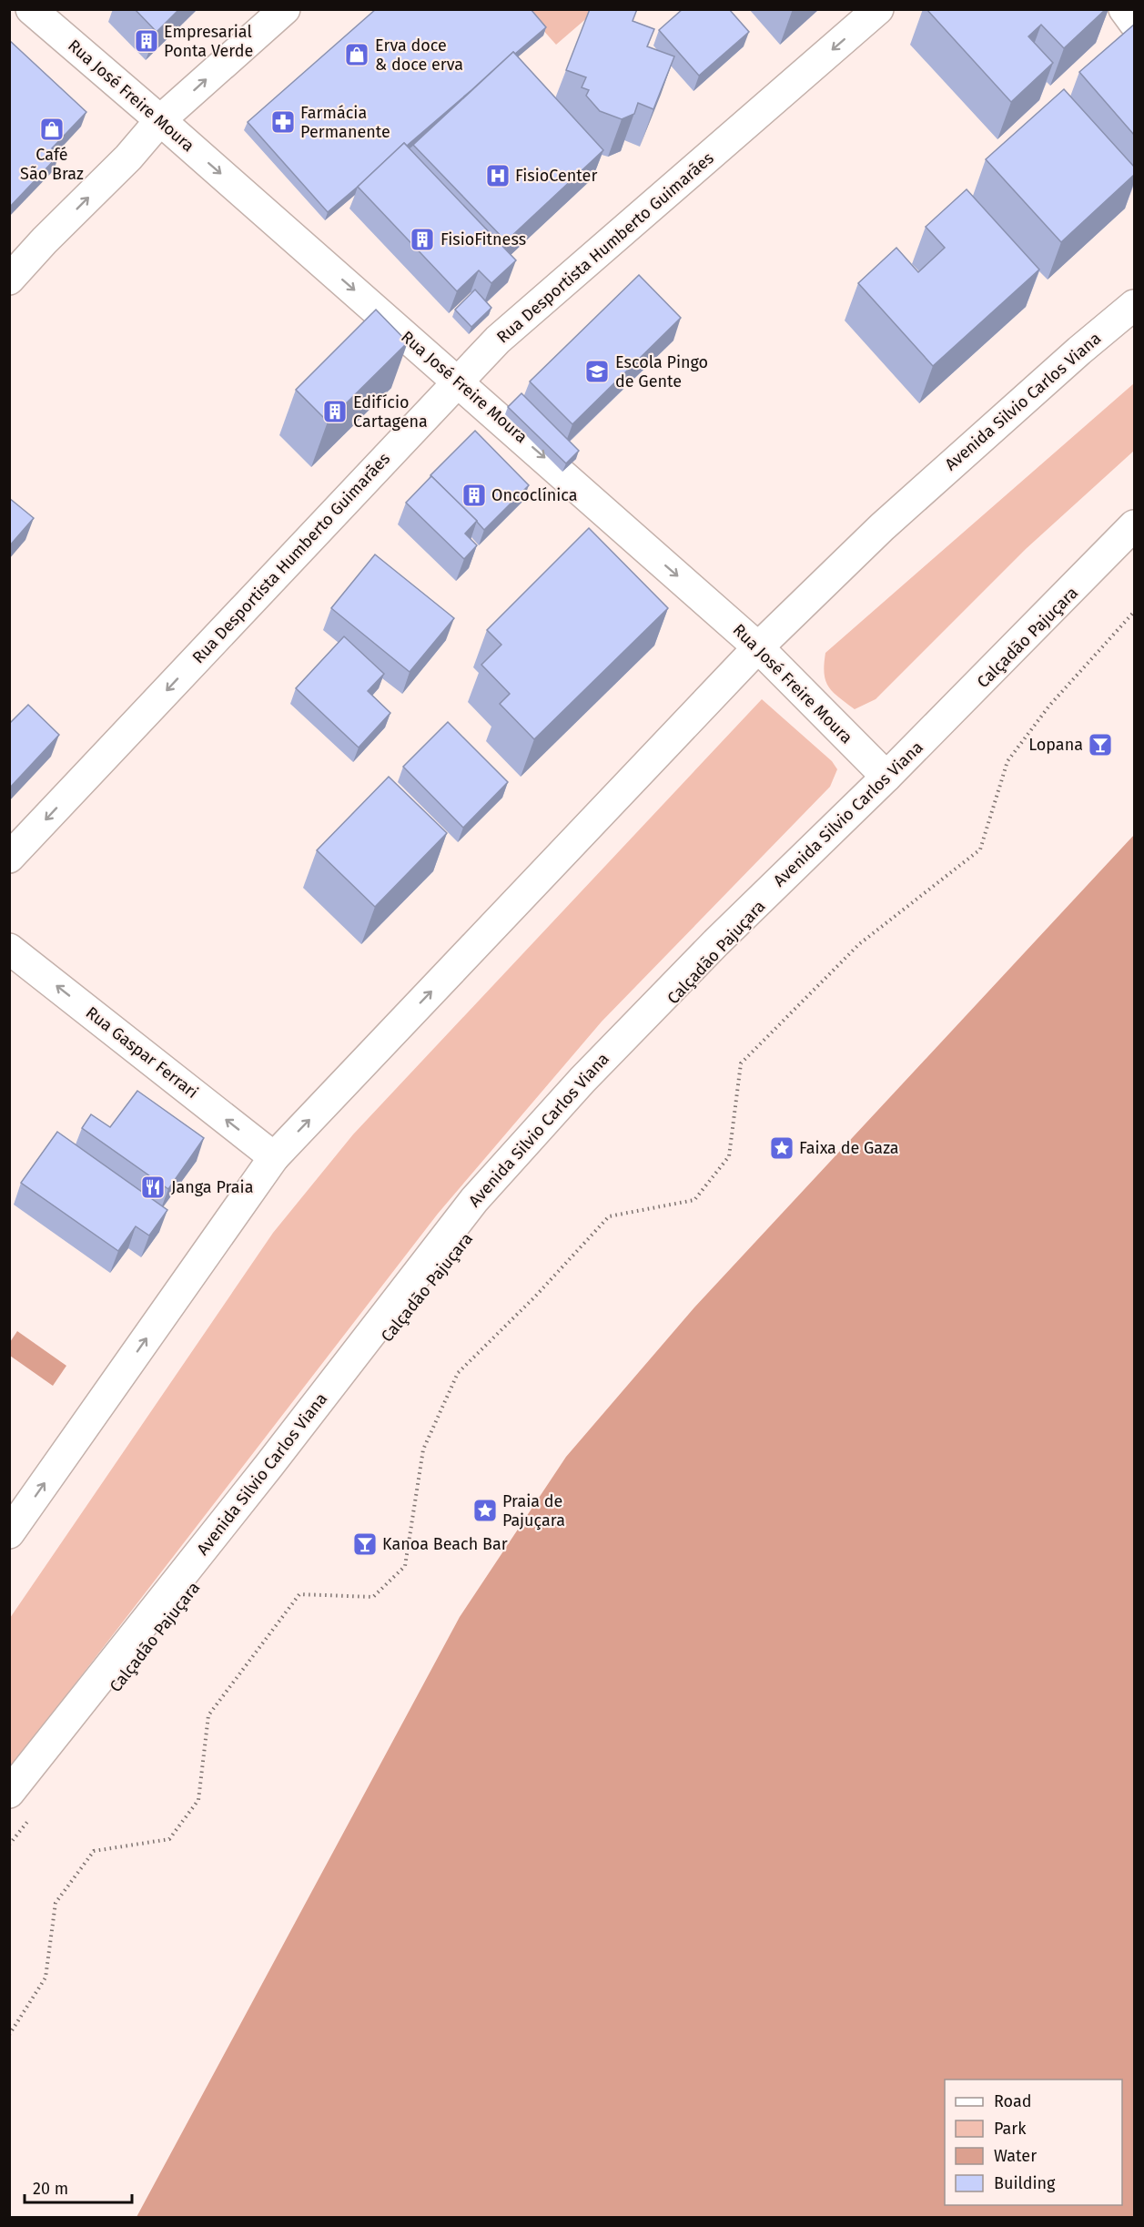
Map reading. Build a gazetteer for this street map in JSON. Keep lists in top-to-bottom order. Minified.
{"streets":{"street":["Rua José Freire Moura","Rua Desportista Humberto Guimarães","Avenida Silvio Carlos Viana","Rua Gaspar Ferrari"]},"crossings":[["Rua José Freire Moura","Rua Desportista Humberto Guimarães"],["Rua José Freire Moura","Avenida Silvio Carlos Viana"],["Avenida Silvio Carlos Viana","Rua Gaspar Ferrari"]],"one_way":["Rua José Freire Moura","Rua Desportista Humberto Guimarães","Rua Gaspar Ferrari"],"places":{"building":["Empresarial Ponta Verde","FisioFitness","Edifício Cartagena","Oncoclínica"],"shop":["Erva doce & doce erva","Café São Braz"],"pharmacy":["Farmácia Permanente"],"hospital":["FisioCenter"],"school or university":["Escola Pingo de Gente"],"bar":["Lopana","Kanoa Beach Bar"],"place":["Faixa de Gaza","Praia de Pajuçara"],"restaurant":["Janga Praia"]},"legend":["Road","Park","Water","Building"],"scale_bar":"20 m"}
